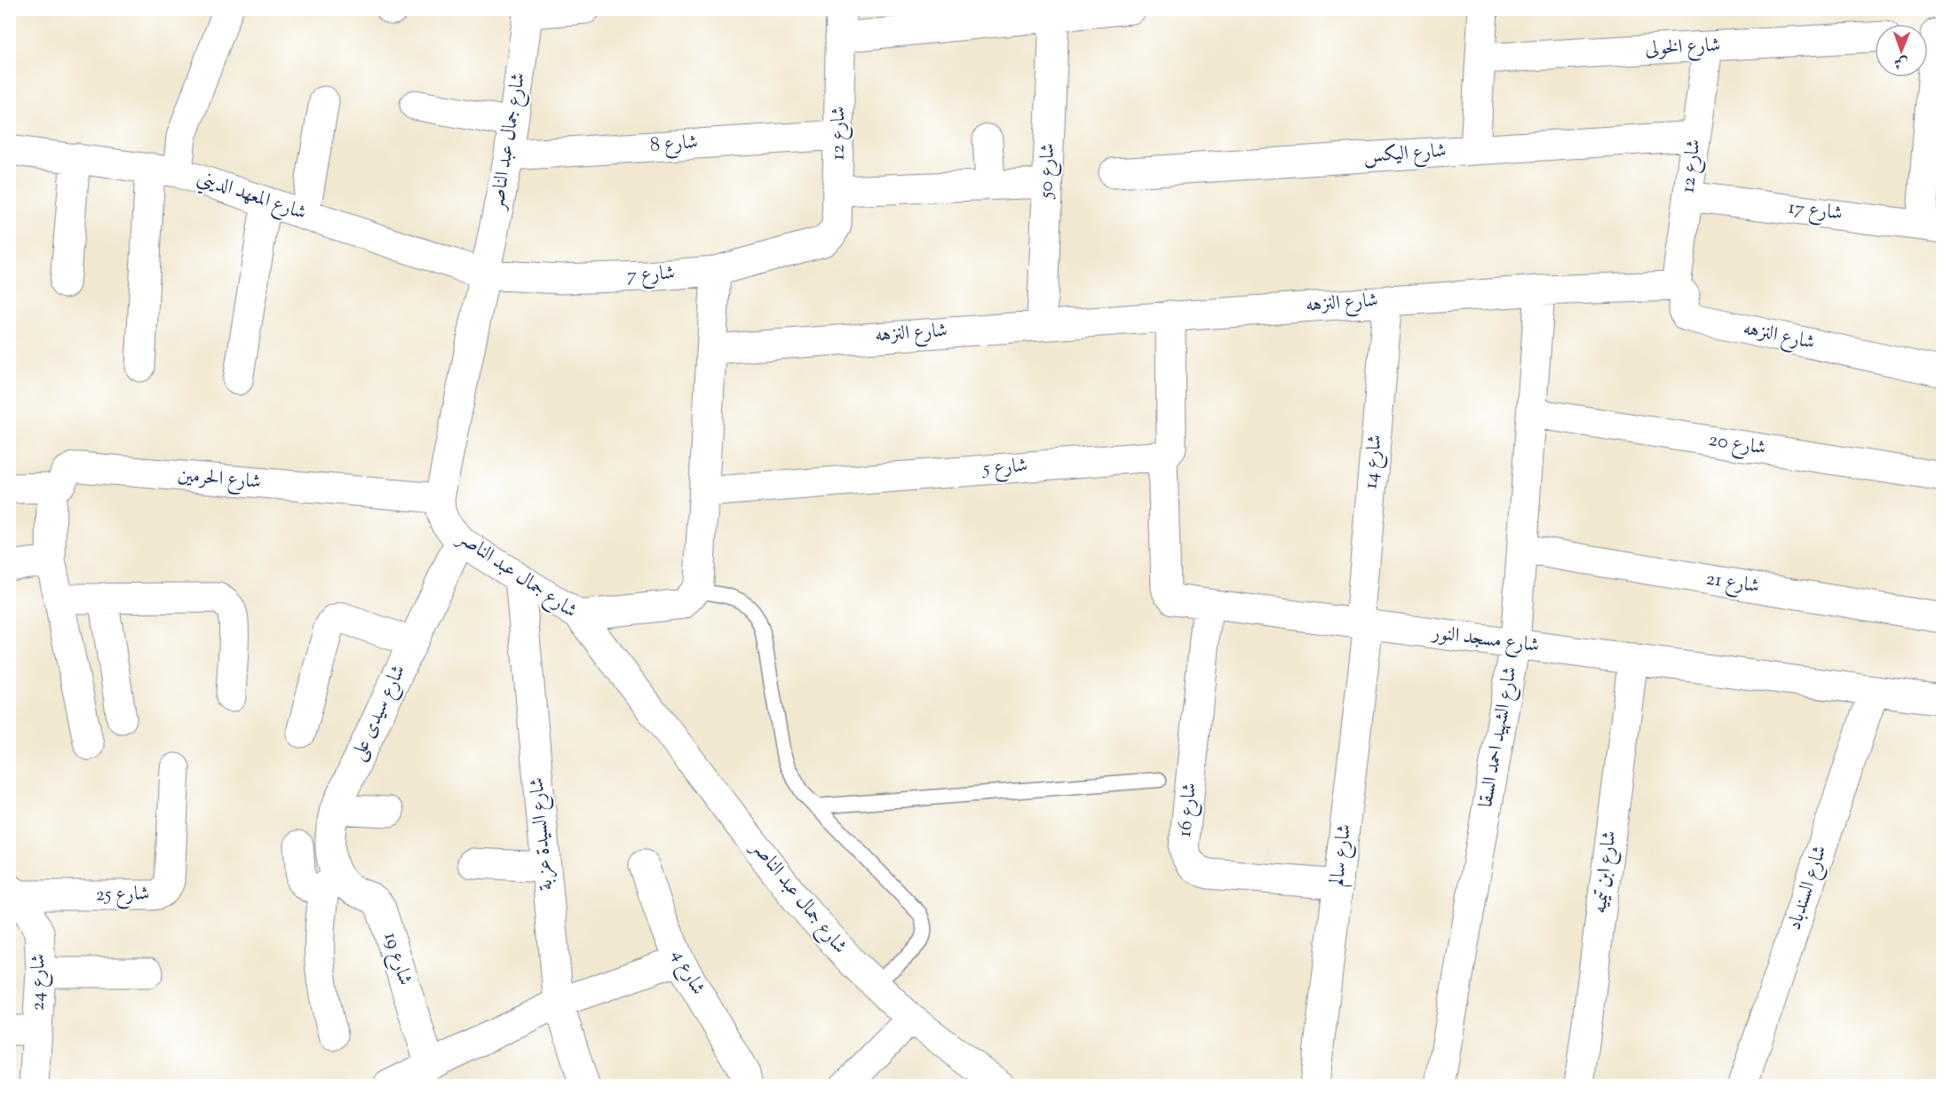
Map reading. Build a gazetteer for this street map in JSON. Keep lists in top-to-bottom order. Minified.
{"streets":{"street":["شارع الخولى","شارع 12","شارع جمال عبد الناصر","شارع 8","شارع اليكس","شارع 50","شارع المعهد الديني","شارع 17","شارع 7","شارع النزهه","شارع 20","شارع 14","شارع 5","شارع الحرمين","شارع 21","شارع مسجد النور","شارع سيدى على","شارع الشهيد احمد السقا","شارع 16","شارع السيدة عزبة","شارع سالم","شارع ابن تيميه","شارع السندباد","شارع 25","شارع 19","شارع 4","شارع 24"]},"crossings":[["شارع الخولى","شارع 12"],["شارع 12","شارع 8"],["شارع 12","شارع اليكس"],["شارع 12","شارع 17"],["شارع 12","شارع 7"],["شارع 12","شارع النزهه"],["شارع جمال عبد الناصر","شارع 8"],["شارع جمال عبد الناصر","شارع المعهد الديني"],["شارع جمال عبد الناصر","شارع 7"],["شارع جمال عبد الناصر","شارع الحرمين"],["شارع جمال عبد الناصر","شارع سيدى على"],["شارع جمال عبد الناصر","شارع السيدة عزبة"],["شارع 50","شارع النزهه"],["شارع المعهد الديني","شارع 7"],["شارع النزهه","شارع 14"],["شارع النزهه","شارع الشهيد احمد السقا"],["شارع 20","شارع الشهيد احمد السقا"],["شارع 14","شارع مسجد النور"],["شارع 14","شارع سالم"],["شارع 5","شارع مسجد النور"],["شارع 21","شارع الشهيد احمد السقا"],["شارع مسجد النور","شارع الشهيد احمد السقا"],["شارع مسجد النور","شارع 16"],["شارع مسجد النور","شارع سالم"],["شارع مسجد النور","شارع ابن تيميه"],["شارع مسجد النور","شارع السندباد"],["شارع سيدى على","شارع 19"],["شارع 16","شارع سالم"],["شارع 25","شارع 24"]],"north":"bottom"}
